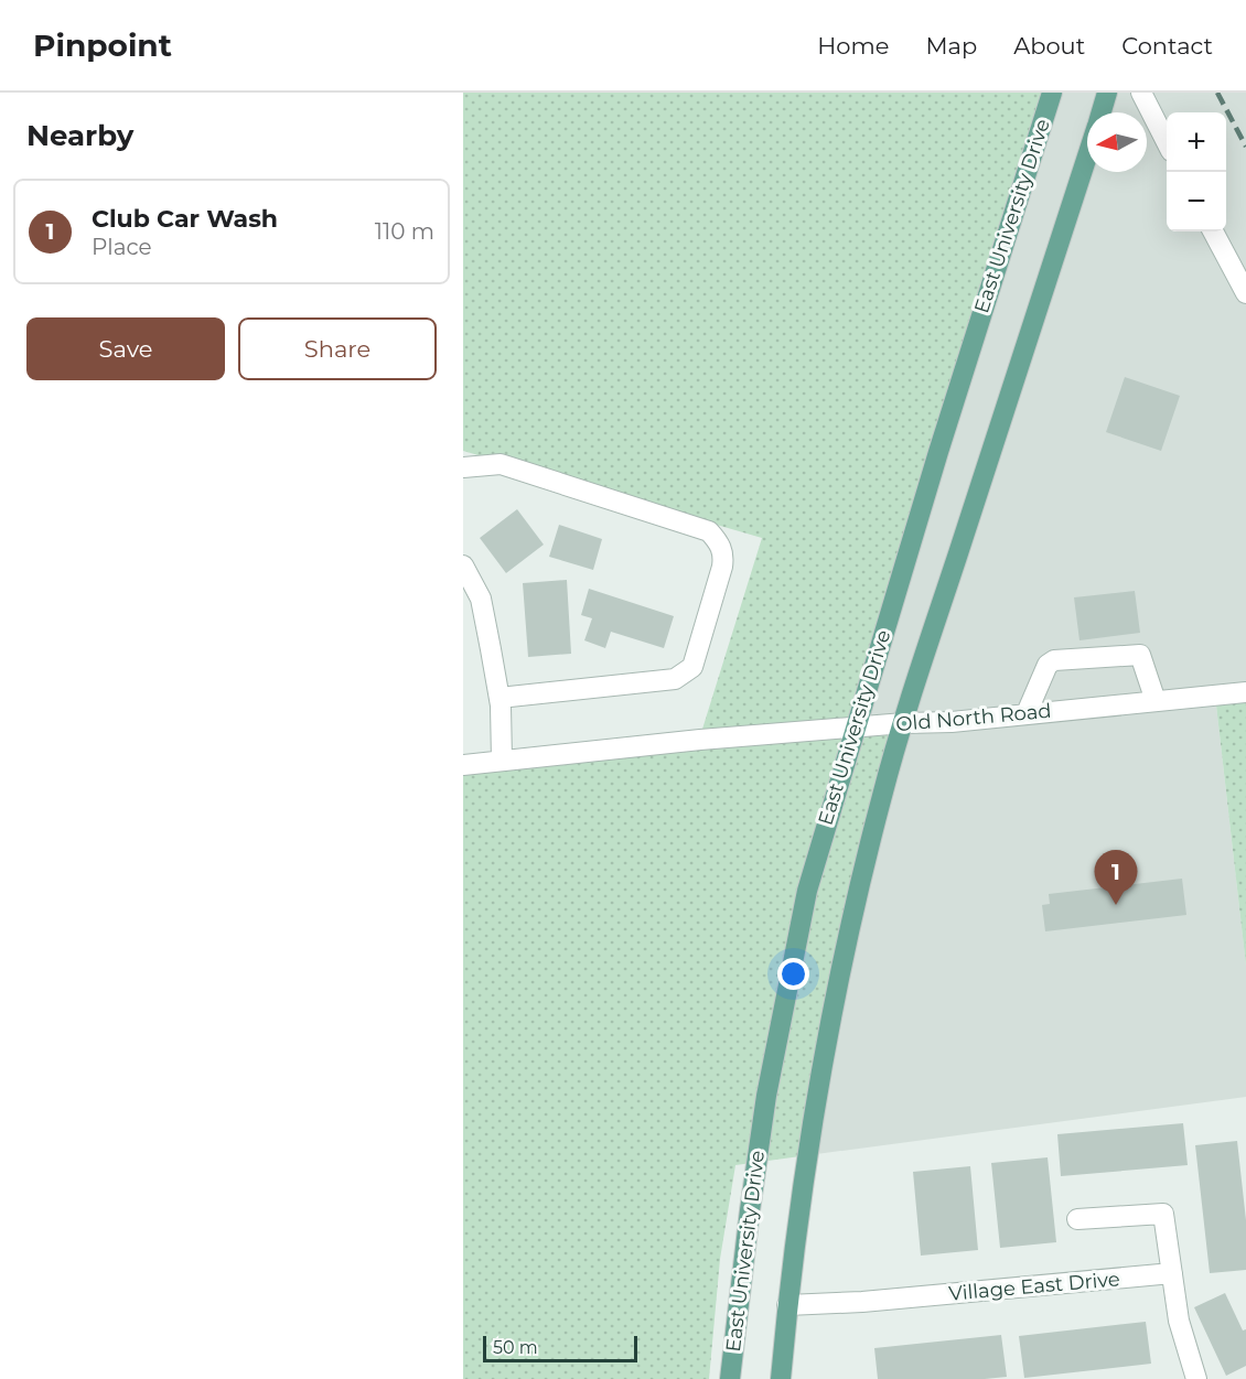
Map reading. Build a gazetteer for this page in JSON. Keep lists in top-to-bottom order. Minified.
{"streets":{"main road":["East University Drive"],"street":["Old North Road","Village East Drive"]},"crossings":[["East University Drive","Old North Road"]],"scale_bar":"50 m","north":"left","page":{"header":"Pinpoint","nav":["Home","Map","About","Contact"],"heading":"Nearby","map_buttons":["+","−"],"list":[{"mark":"1","name":"Club Car Wash","note":"Place","value":"110 m"}],"buttons":["Save","Share"],"pins":"1","scale":"50 m"}}
